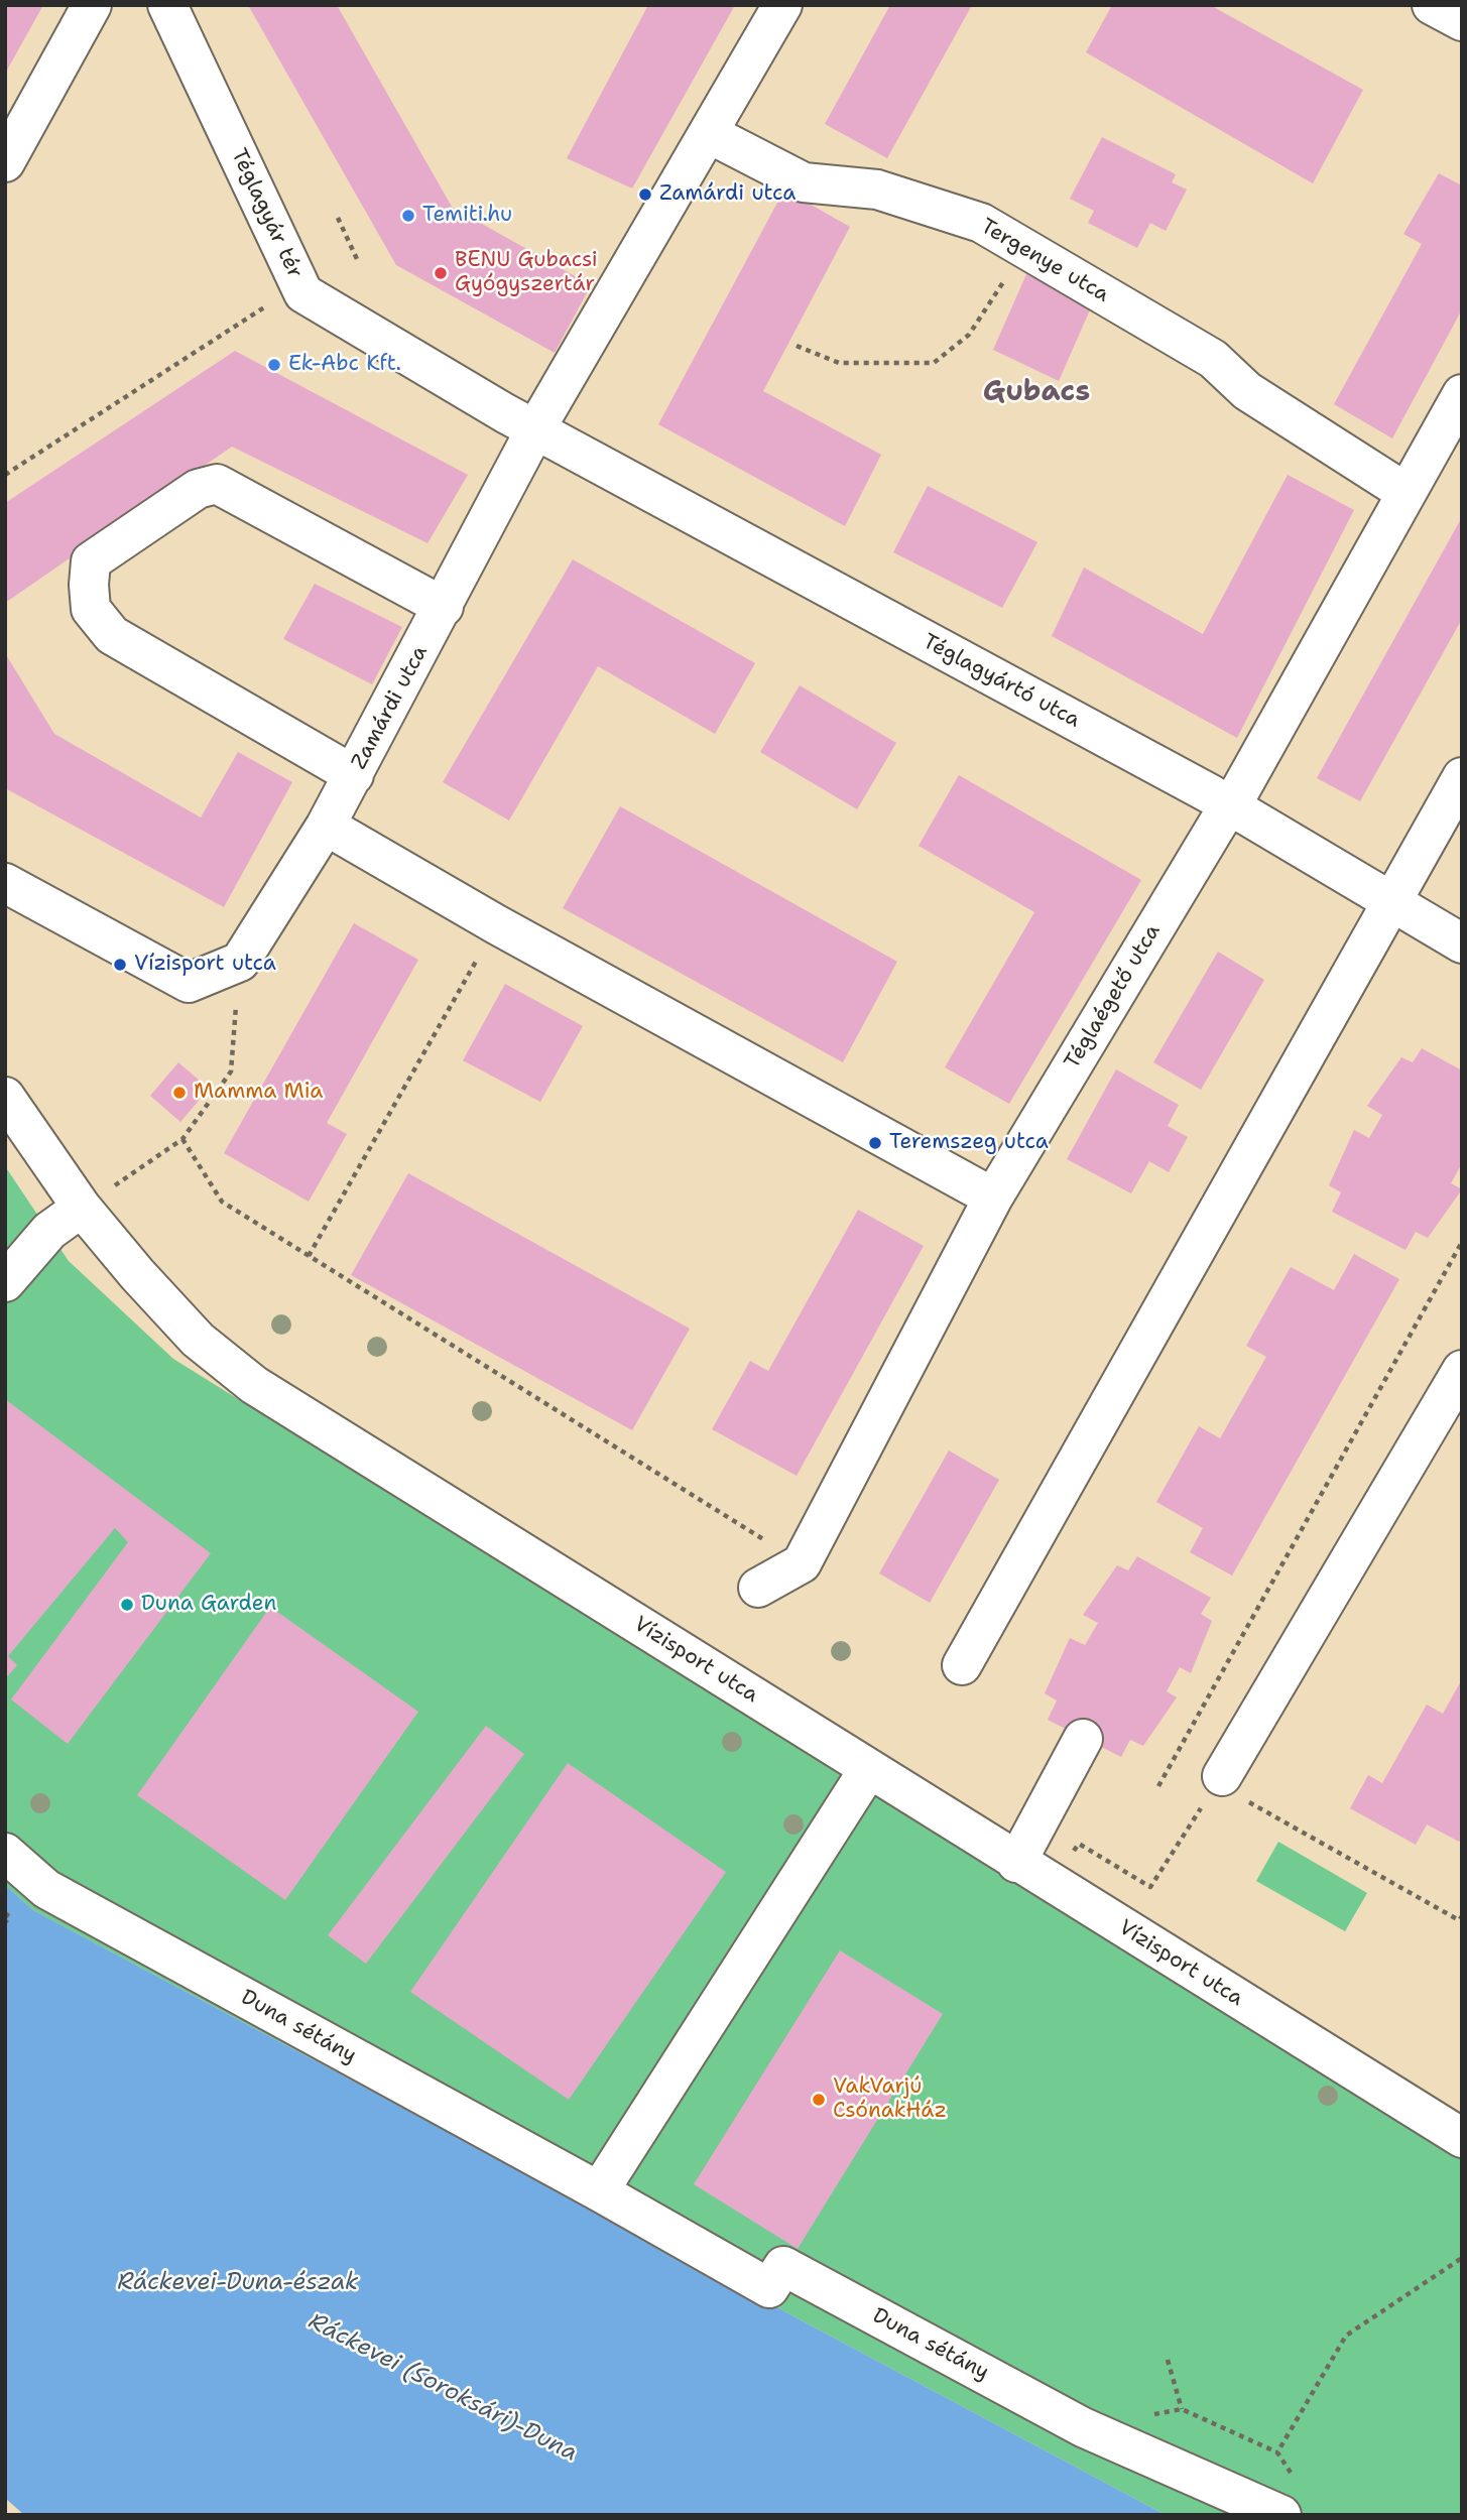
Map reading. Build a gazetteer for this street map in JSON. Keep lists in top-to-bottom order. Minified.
{"streets":{"street":["Téglagyár tér","Tergenye utca","Téglagyártó utca","Zamárdi utca","Téglaégető utca","Vízisport utca","Duna sétány"]},"crossings":[["Téglagyár tér","Téglagyártó utca"],["Téglagyár tér","Zamárdi utca"],["Tergenye utca","Zamárdi utca"],["Tergenye utca","Téglaégető utca"],["Téglagyártó utca","Zamárdi utca"],["Téglagyártó utca","Téglaégető utca"]],"districts":["Gubacs"],"water":["Ráckevei-Duna-észak","Ráckevei (Soroksári)-Duna"],"places":["Zamárdi utca","Temiti.hu","BENU Gubacsi Gyógyszertár","Ek-Abc Kft.","Vízisport utca","Mamma Mia","Teremszeg utca","Duna Garden","VakVarjú CsónakHáz"]}
